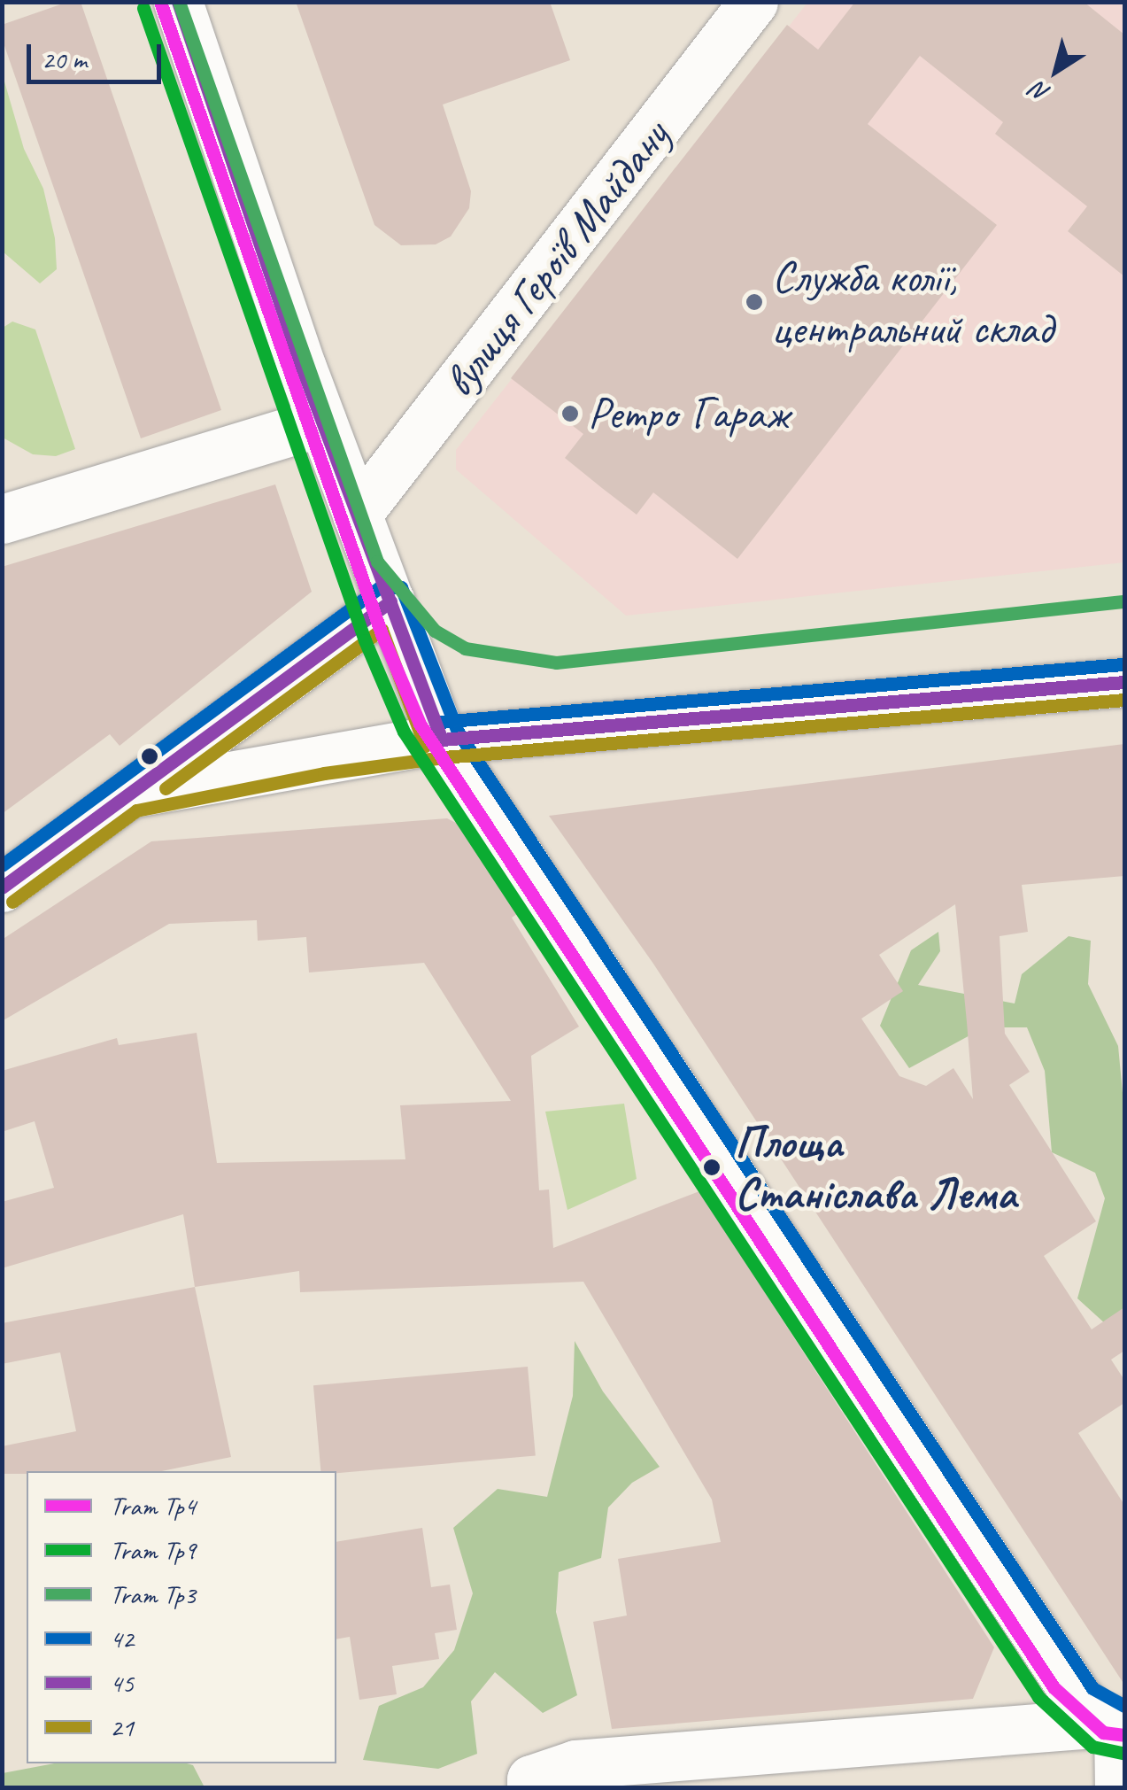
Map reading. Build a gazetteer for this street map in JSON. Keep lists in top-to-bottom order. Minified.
{"streets":{"main road":["вулиця Героїв Майдану"]},"places":["Служба колії, центральний склад","Ретро Гараж","Площа Станіслава Лема"],"lines":["tram line Тр4","tram line Тр3","transit line 45","tram line Тр9","transit line 42","transit line 21"],"legend":["Tram Тр4","Tram Тр9","Tram Тр3","42","45","21"],"scale_bar":"20 m","north":"bottom left"}
